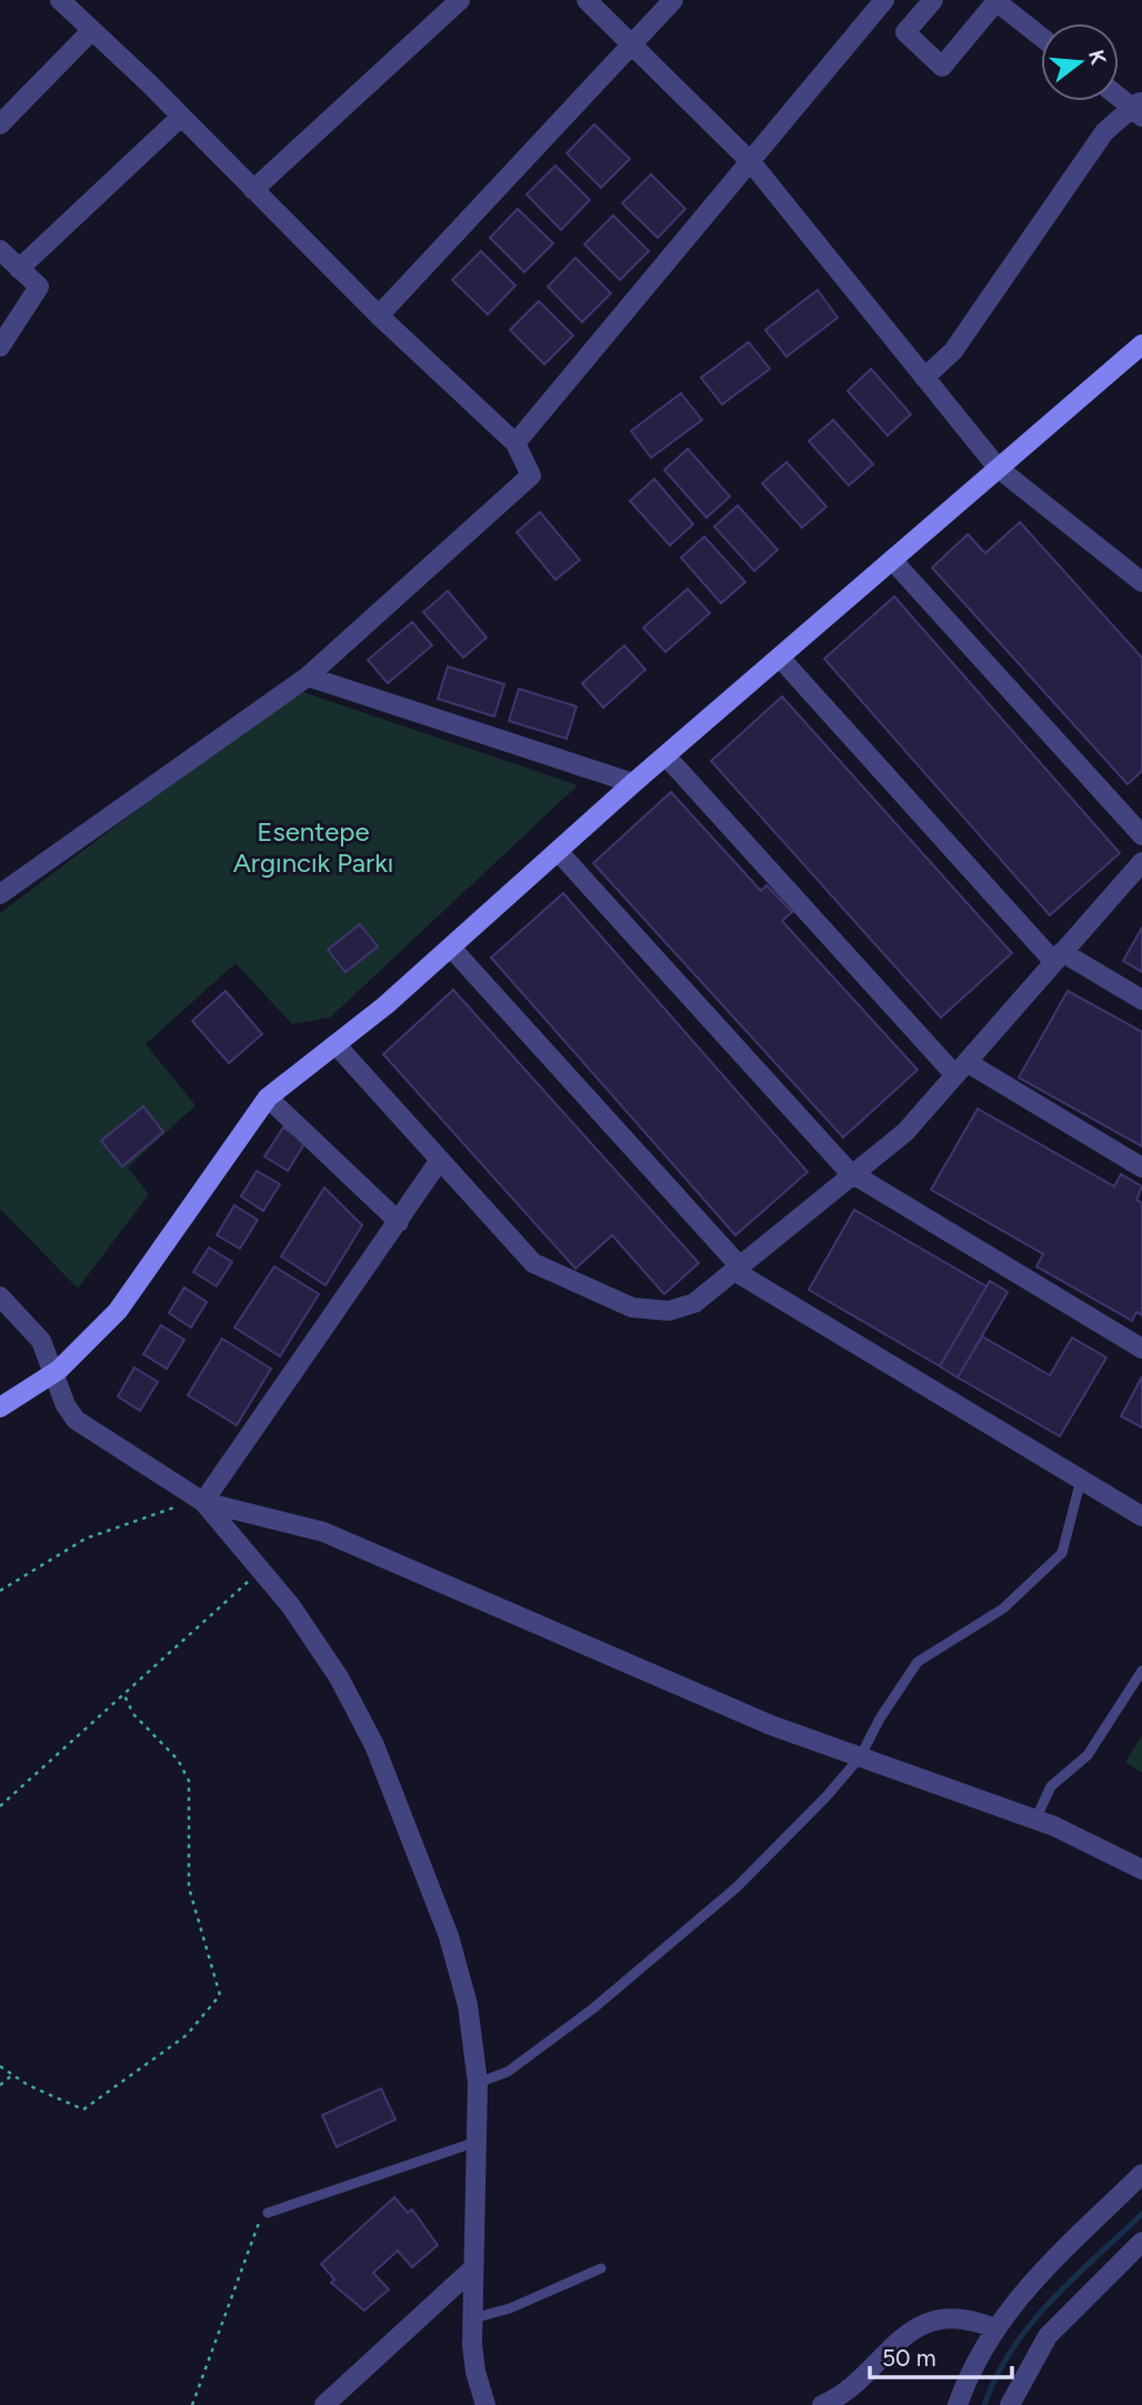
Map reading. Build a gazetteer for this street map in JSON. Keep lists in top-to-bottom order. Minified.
{"parks":["Esentepe Argıncık Parkı"],"scale_bar":"50 m","north":"right"}
